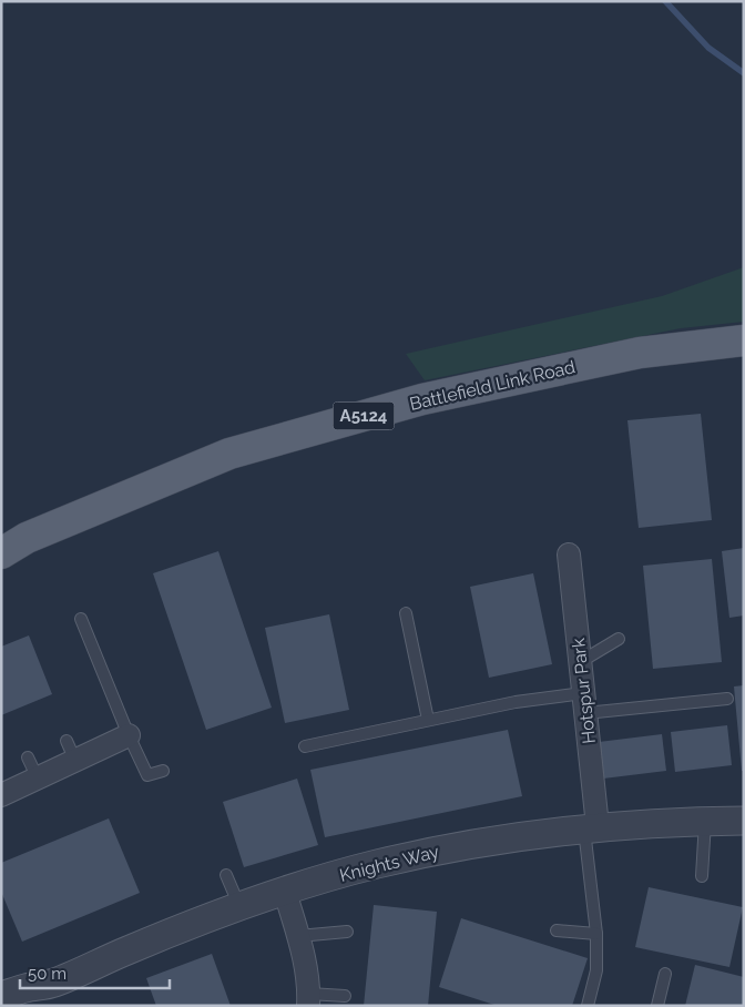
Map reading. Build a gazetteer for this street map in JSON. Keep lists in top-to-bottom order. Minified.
{"streets":{"main road":["Battlefield Link Road","A5124"],"street":["Hotspur Park","Knights Way"]},"crossings":[["Hotspur Park","Knights Way"]],"scale_bar":"50 m"}
